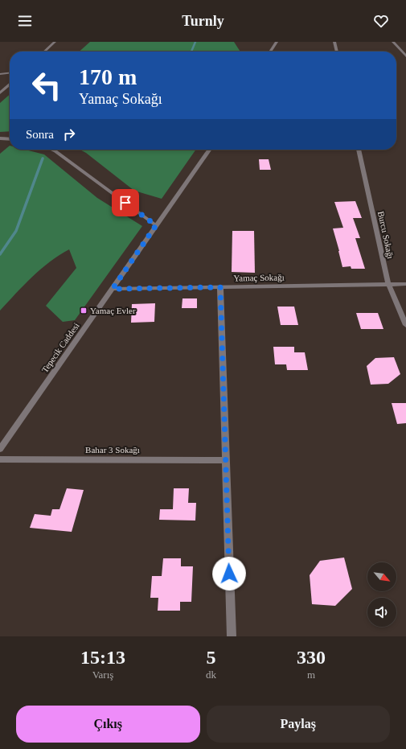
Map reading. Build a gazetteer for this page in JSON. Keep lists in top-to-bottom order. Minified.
{"streets":{"street":["Burcu Sokağı","Yamaç Sokağı","Tepecik Caddesi","Bahar 3 Sokağı"]},"crossings":[["Burcu Sokağı","Yamaç Sokağı"],["Yamaç Sokağı","Tepecik Caddesi"]],"places":{"transit":["Yamaç Evler"]},"north":"bottom right","page":{"header":"Turnly","turn":["170 m","Yamaç Sokağı"],"then":"Sonra","eta":["15:13","Varış","5","dk","330","m"],"buttons":["Çıkış","Paylaş"]}}
